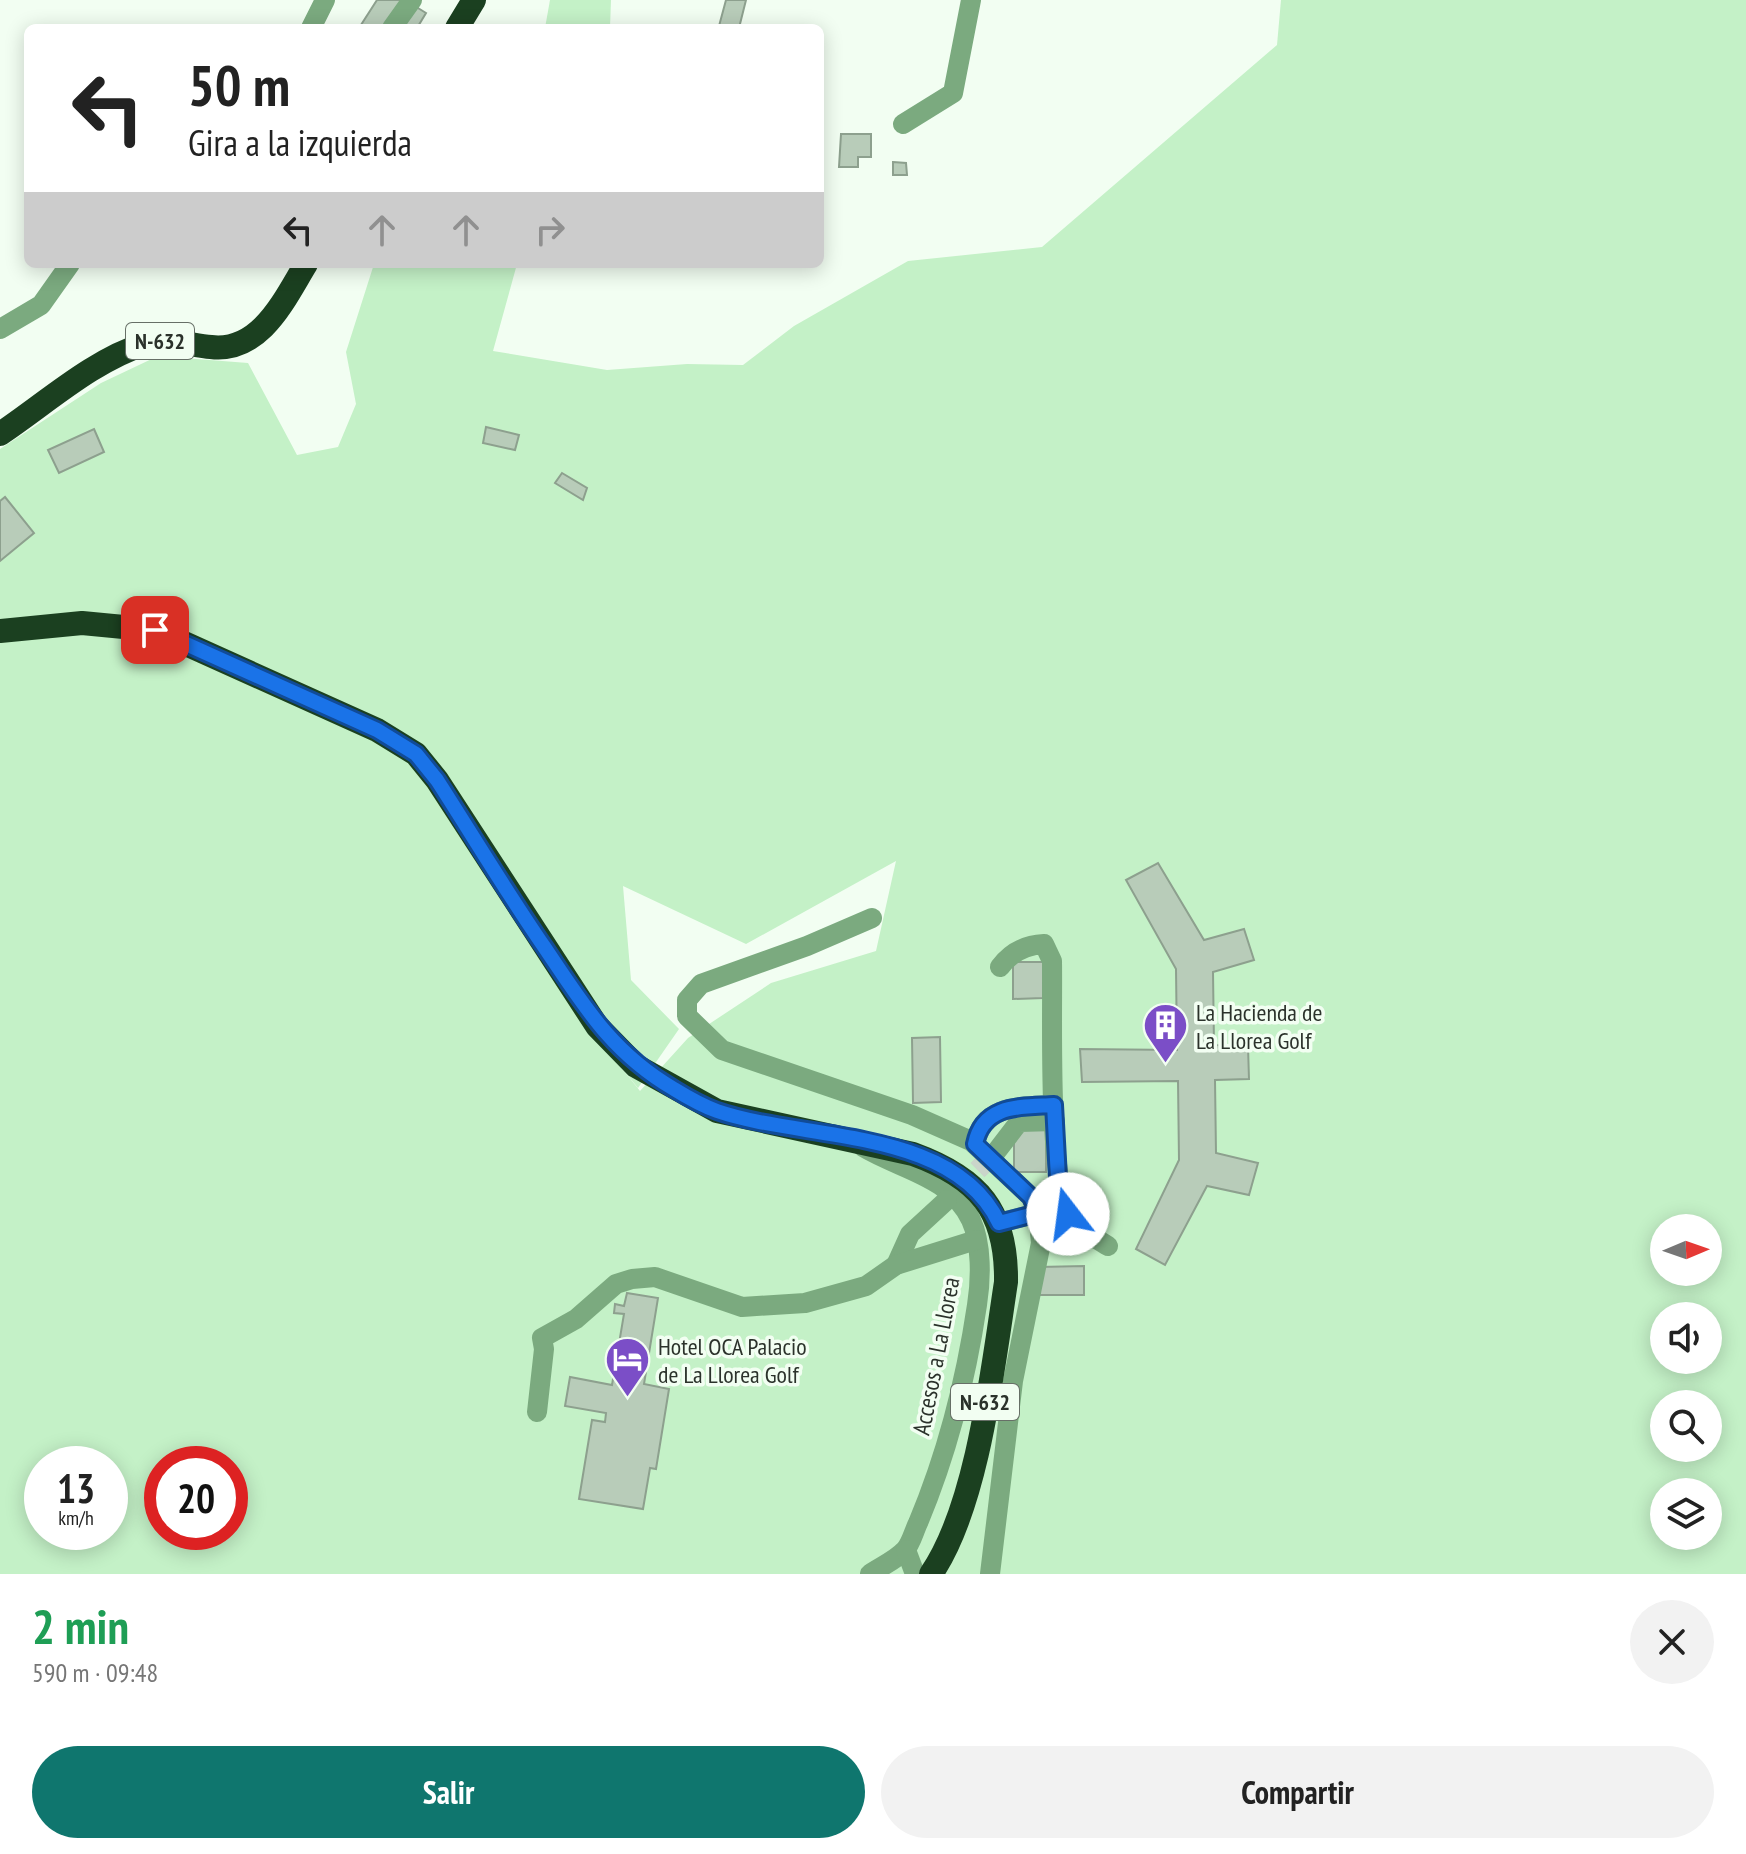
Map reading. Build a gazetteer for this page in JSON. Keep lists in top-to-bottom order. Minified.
{"streets":{"highway":["N-632"],"street":["Accesos a La Llorea"]},"crossings":[["N-632","Accesos a La Llorea"]],"places":{"building":["La Hacienda de La Llorea Golf"],"hotel":["Hotel OCA Palacio de La Llorea Golf"]},"north":"right","page":{"turn":["50 m","Gira a la izquierda"],"speed":"13 km/h","limit":"20","heading":["2 min","590 m · 09:48"],"buttons":["Salir","Compartir"]}}
